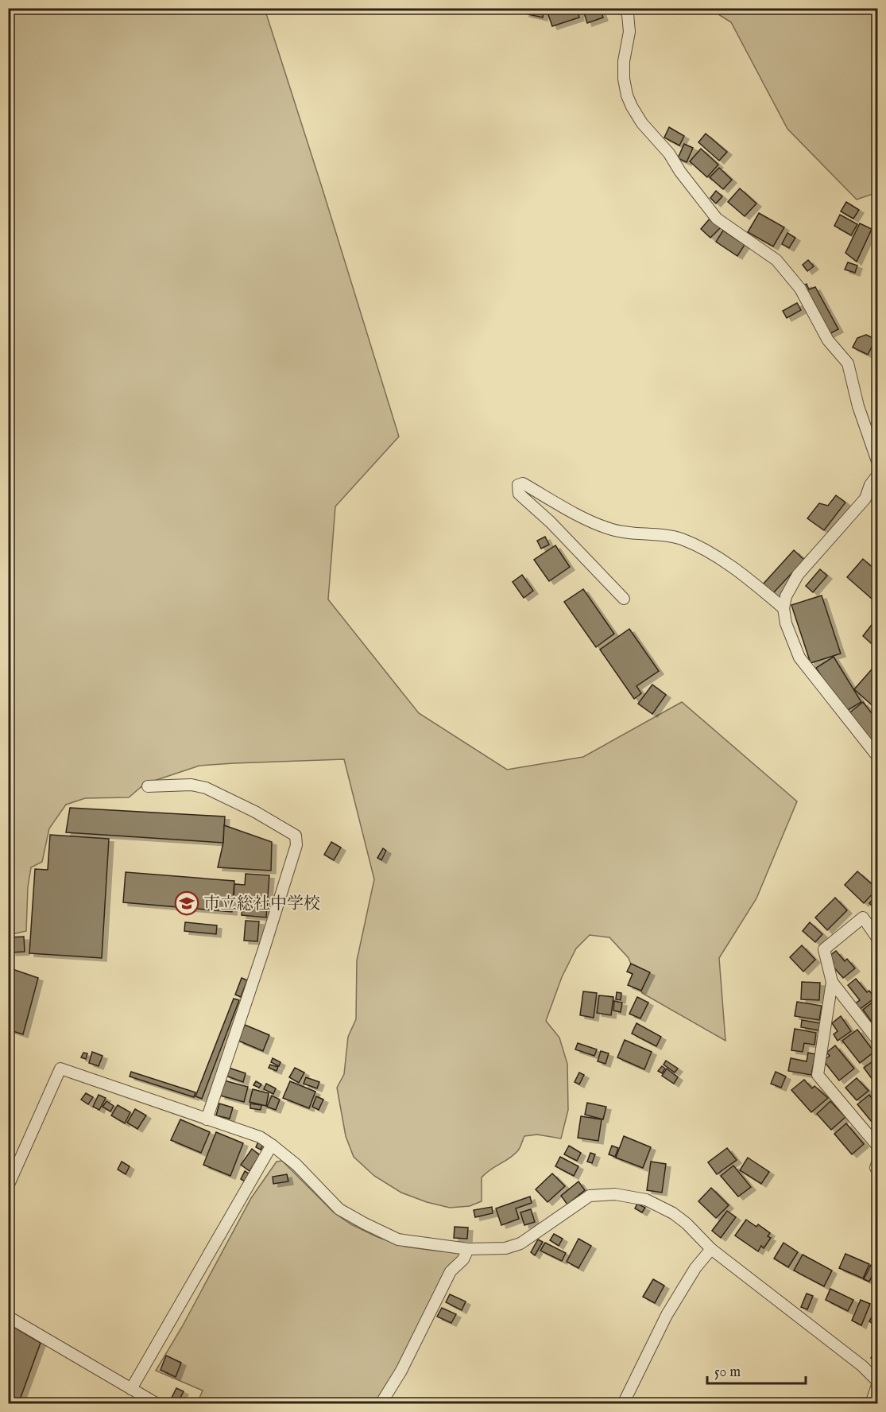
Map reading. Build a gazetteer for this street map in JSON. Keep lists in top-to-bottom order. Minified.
{"places":{"school or university":["市立総社中学校"]},"scale_bar":"50 m"}
